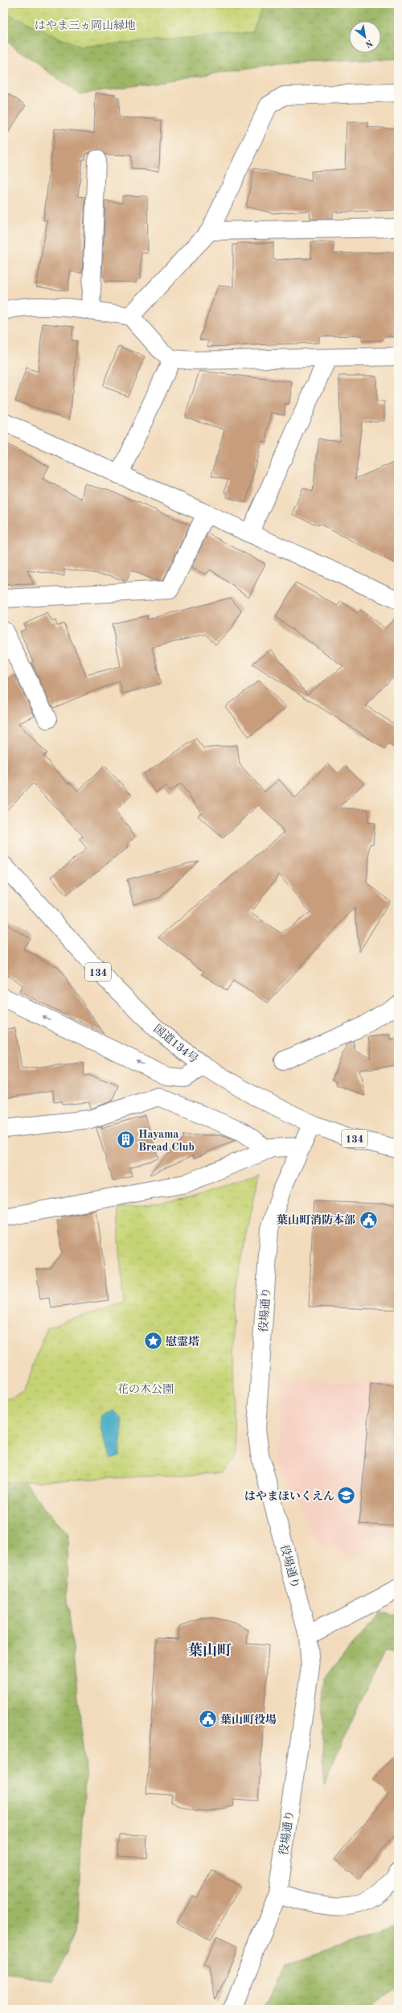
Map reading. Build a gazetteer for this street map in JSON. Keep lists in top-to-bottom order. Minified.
{"streets":{"main road":["134","国道134号","役場通り"]},"crossings":[["国道134号","役場通り"]],"districts":["葉山町"],"parks":["はやま三ヵ岡山緑地","花の木公園"],"places":{"building":["Hayama Bread Club"],"public building":["葉山町消防本部","葉山町役場"],"place":["慰霊塔"],"school or university":["はやまほいくえん"]},"north":"bottom right"}
